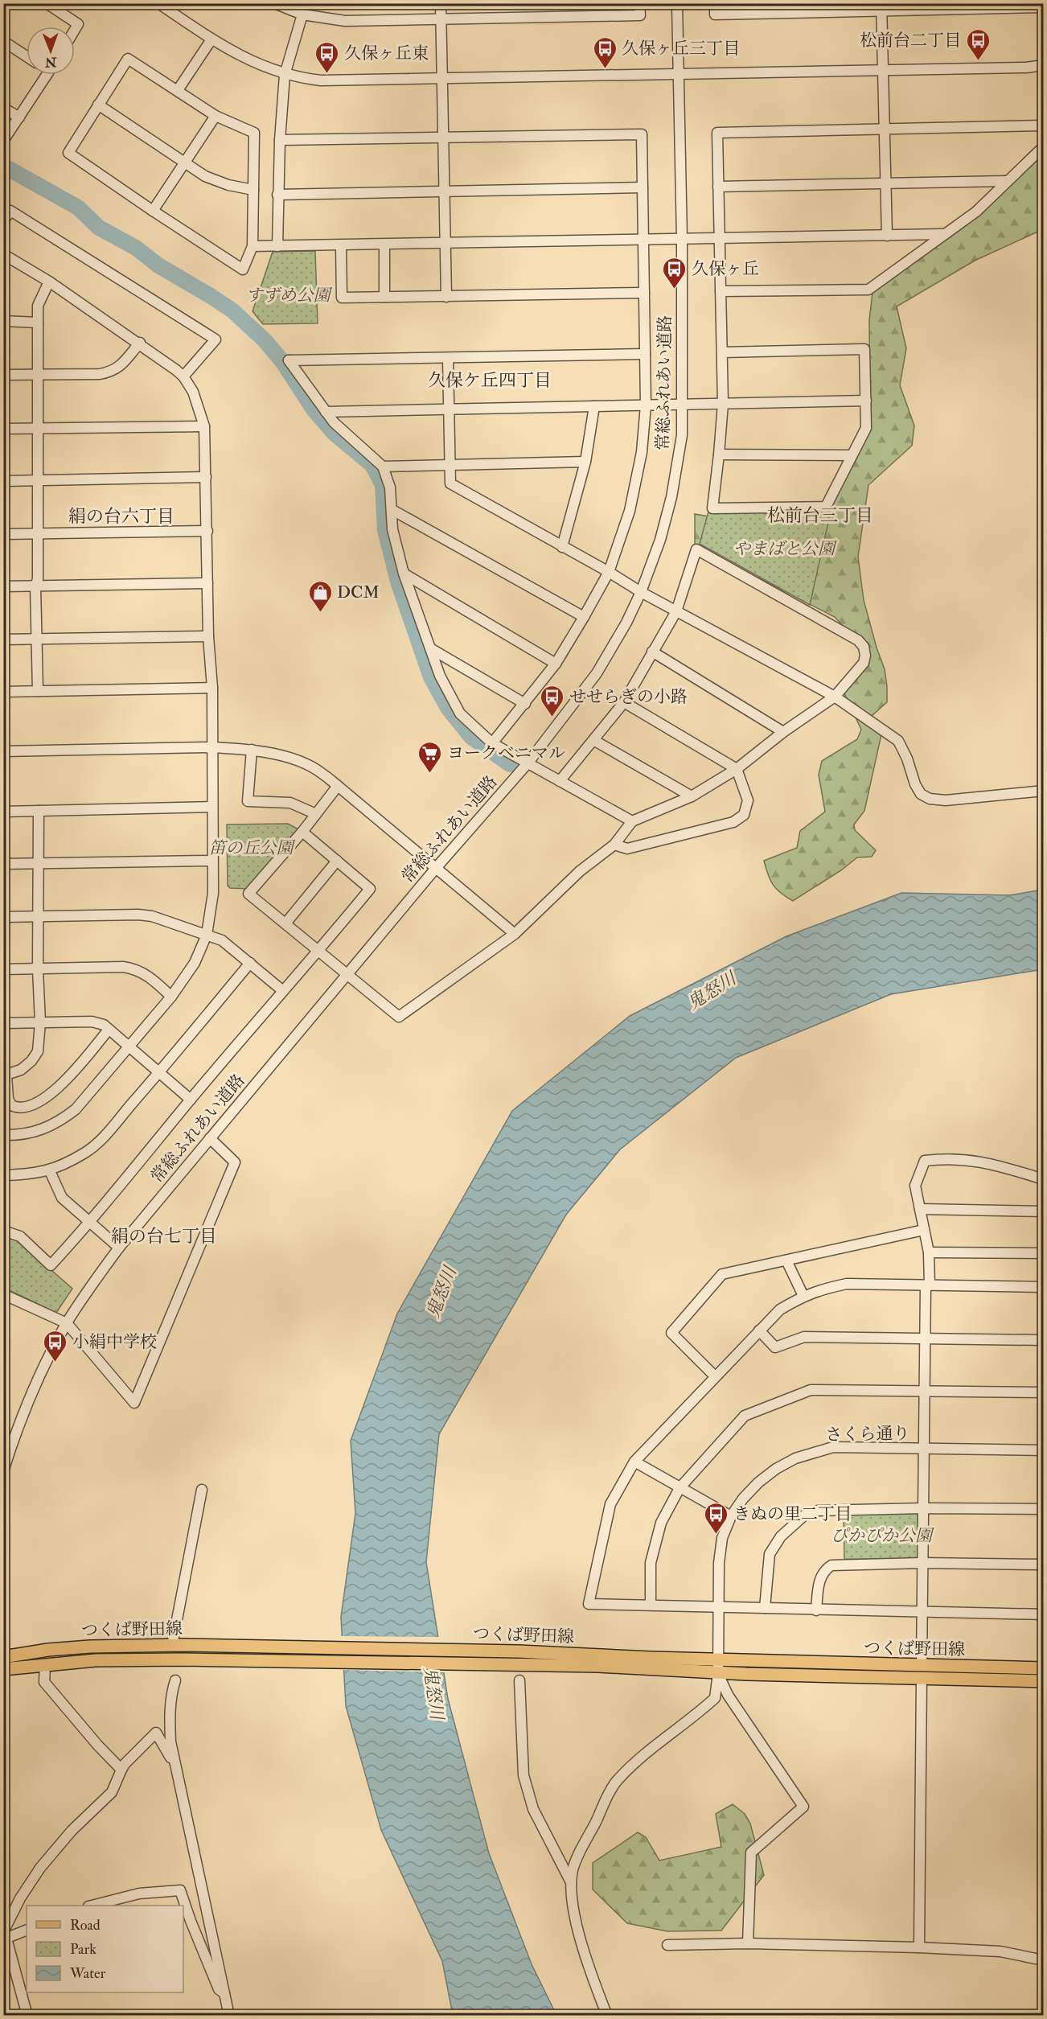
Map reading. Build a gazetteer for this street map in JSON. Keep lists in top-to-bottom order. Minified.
{"streets":{"main road":["つくば野田線"],"street":["常総ふれあい道路","さくら通り"]},"crossings":[["さくら通り","つくば野田線"]],"districts":["久保ケ丘四丁目","松前台三丁目","絹の台六丁目","絹の台七丁目"],"water":["鬼怒川"],"parks":["すずめ公園","やまばと公園","笛の丘公園","ぴかぴか公園"],"places":{"bus stop":["松前台二丁目","久保ヶ丘三丁目","久保ヶ丘東","久保ヶ丘","せせらぎの小路","小絹中学校","きぬの里二丁目"],"shop":["DCM"],"supermarket":["ヨークベニマル"]},"legend":["Road","Park","Water"],"north":"bottom"}
